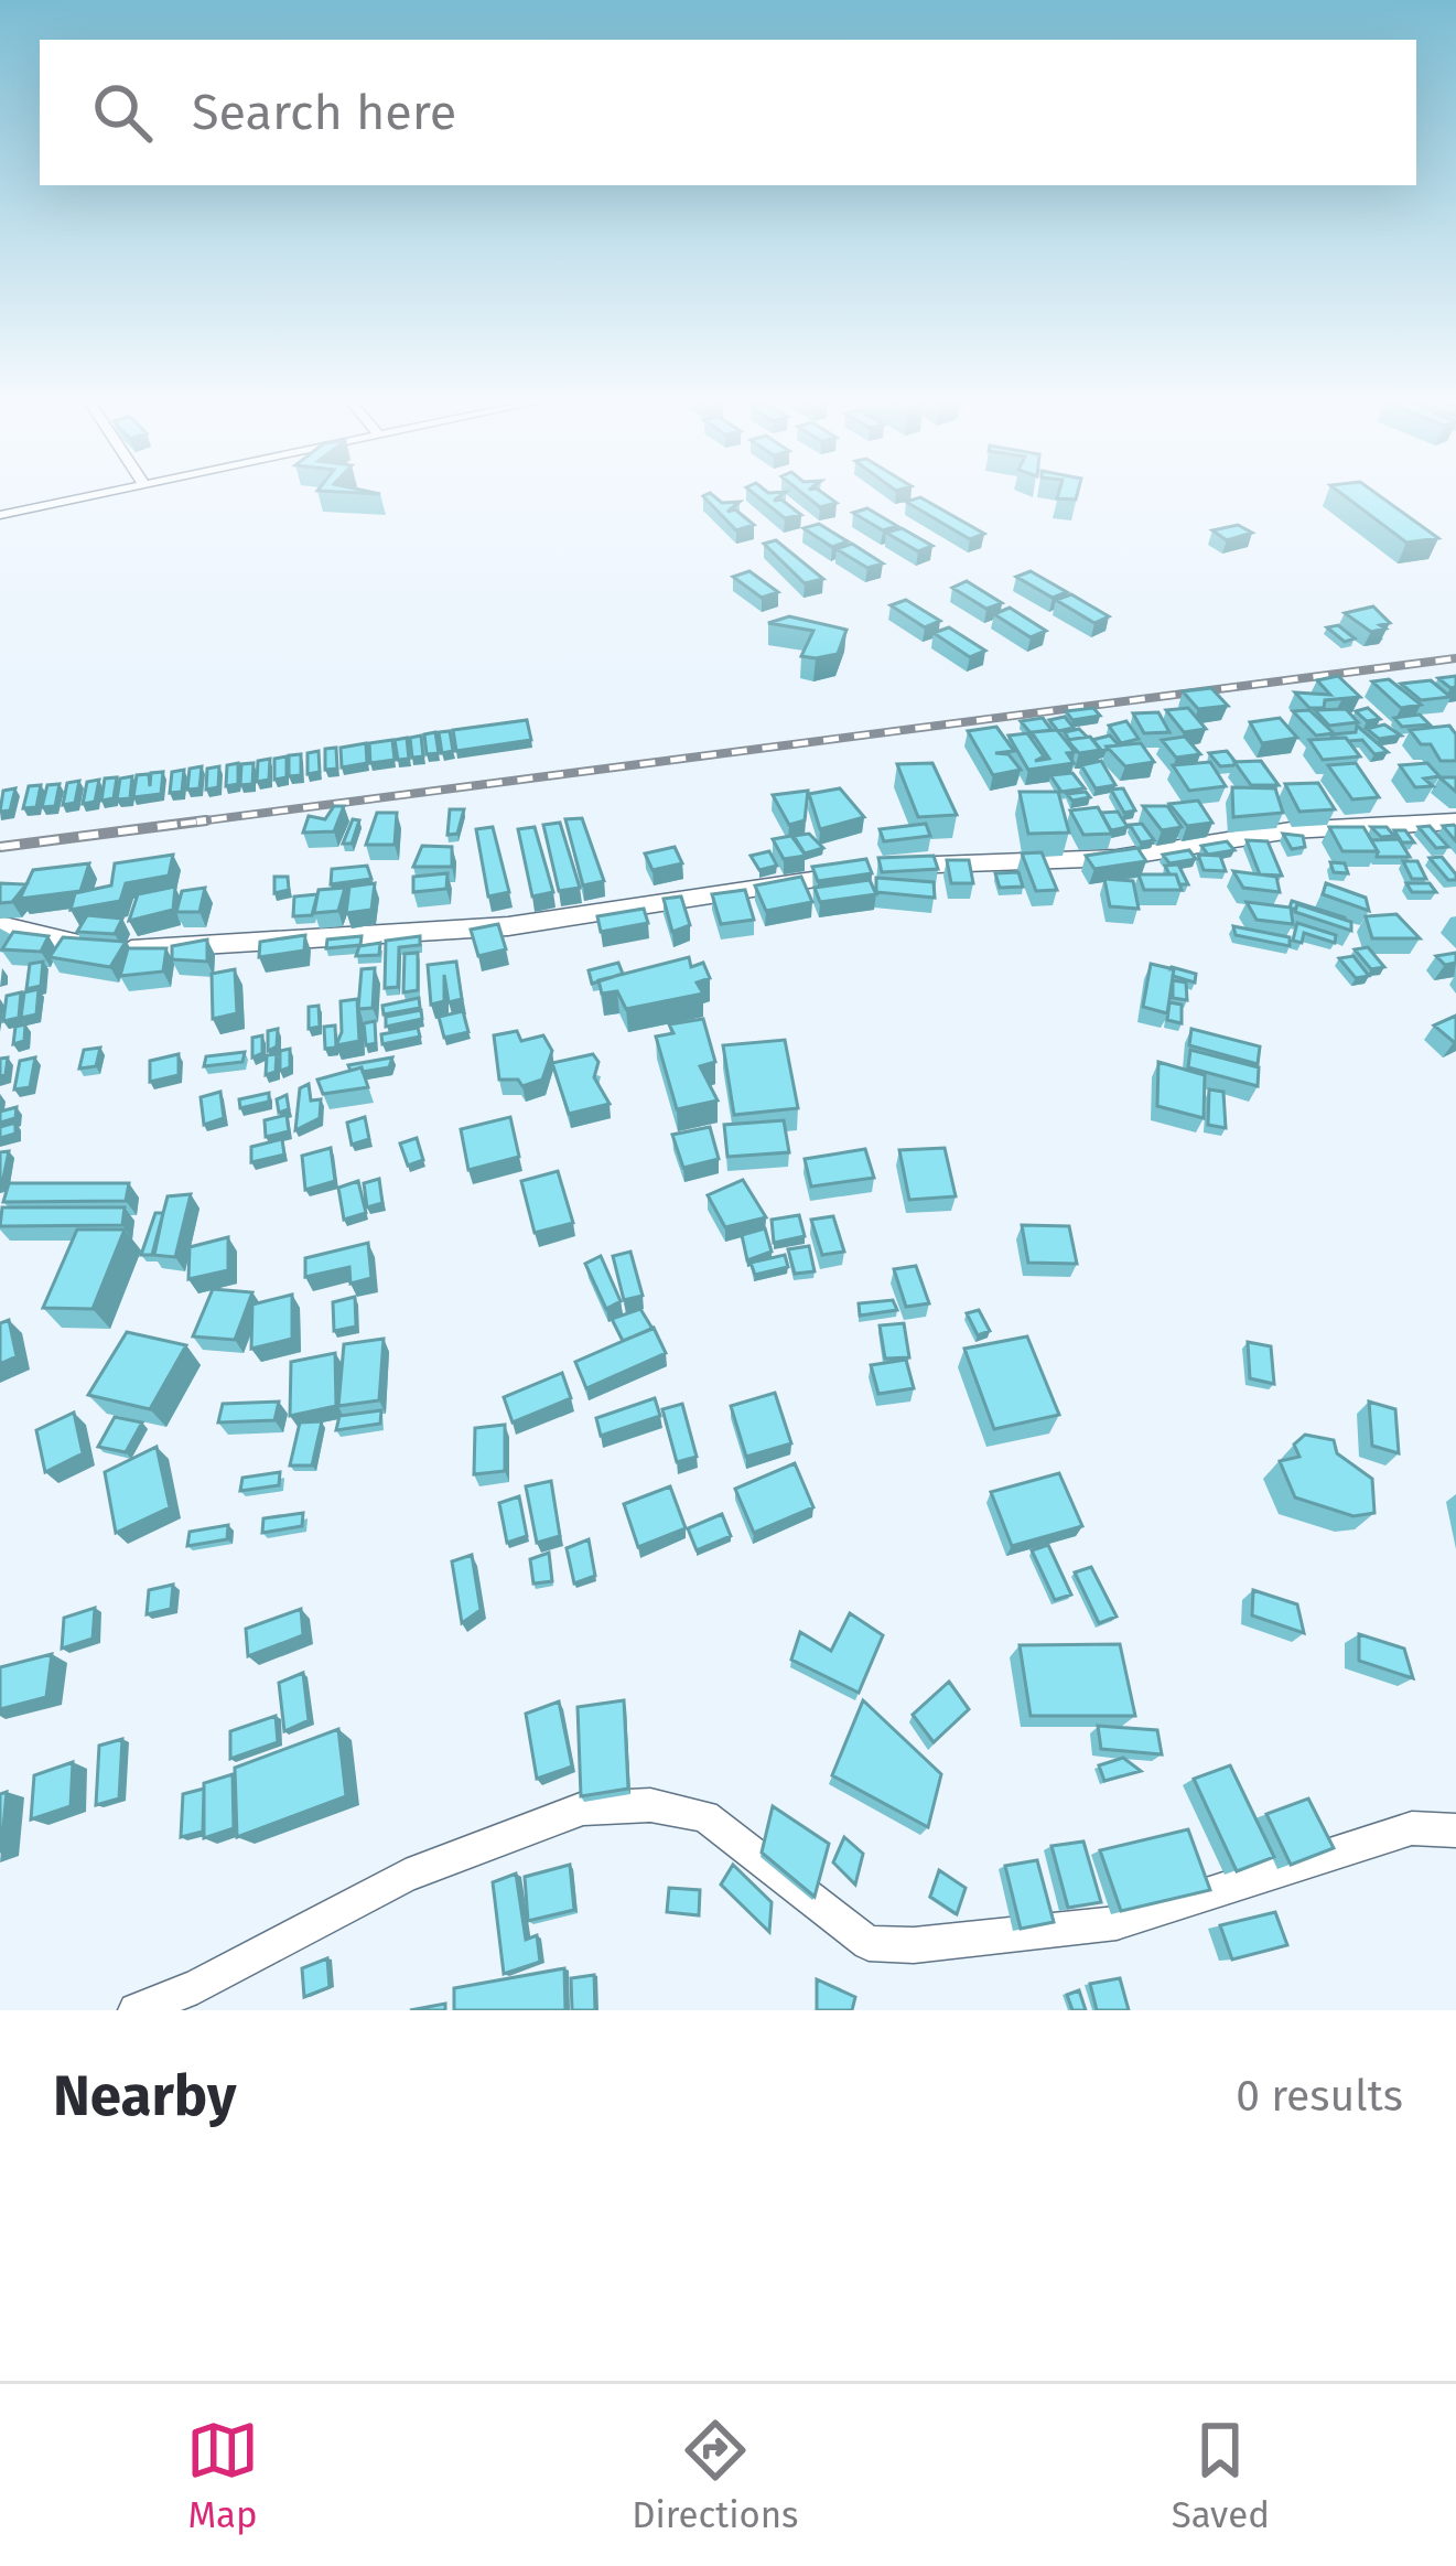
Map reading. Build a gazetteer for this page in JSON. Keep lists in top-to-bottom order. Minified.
{"page":{"search":"Search here","heading":["Nearby","0 results"],"nav":["Map","Directions","Saved"]}}
